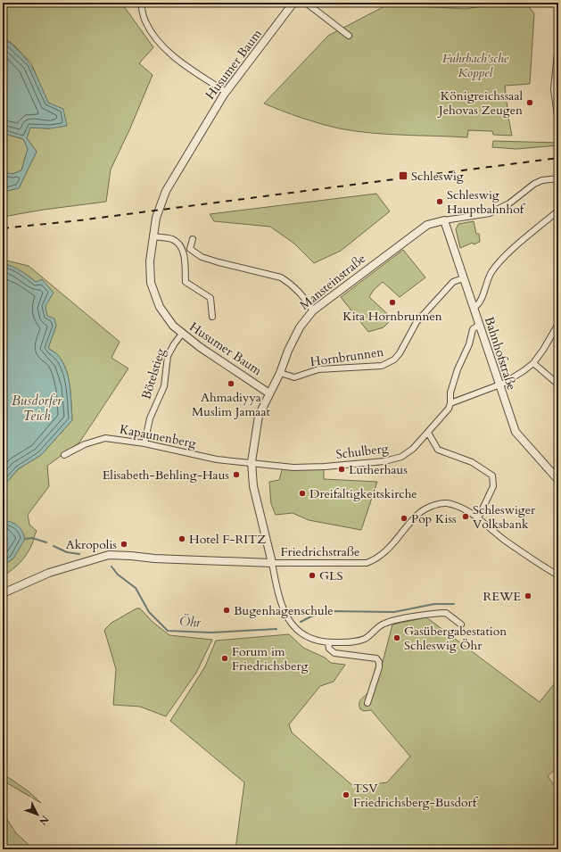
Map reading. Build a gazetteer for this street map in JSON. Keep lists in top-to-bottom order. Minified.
{"streets":{"street":["Husumer Baum","Mansteinstraße","Bahnhofstraße","Hornbrunnen","Bötelstieg","Kapaunenberg","Schulberg","Friedrichstraße"]},"crossings":[["Husumer Baum","Mansteinstraße"],["Husumer Baum","Bötelstieg"],["Mansteinstraße","Bahnhofstraße"],["Mansteinstraße","Hornbrunnen"],["Bahnhofstraße","Hornbrunnen"],["Bötelstieg","Kapaunenberg"],["Kapaunenberg","Schulberg"]],"water":["Busdorfer Teich","Öhr"],"parks":["Fuhrbach’sche Koppel"],"places":{"other":["Königreichssaal Jehovas Zeugen","Schleswig Hauptbahnhof","Kita Hornbrunnen","Ahmadiyya Muslim Jamaat","Lutherhaus","Elisabeth-Behling-Haus","Dreifaltigkeitskirche","Schleswiger Volksbank","Pop Kiss","Hotel F-RITZ","Akropolis","GLS","REWE","Bugenhagenschule","Gasübergabestation Schleswig Öhr","Forum im Friedrichsberg","TSV Friedrichsberg-Busdorf"],"transit":["Schleswig"]},"north":"bottom right"}
